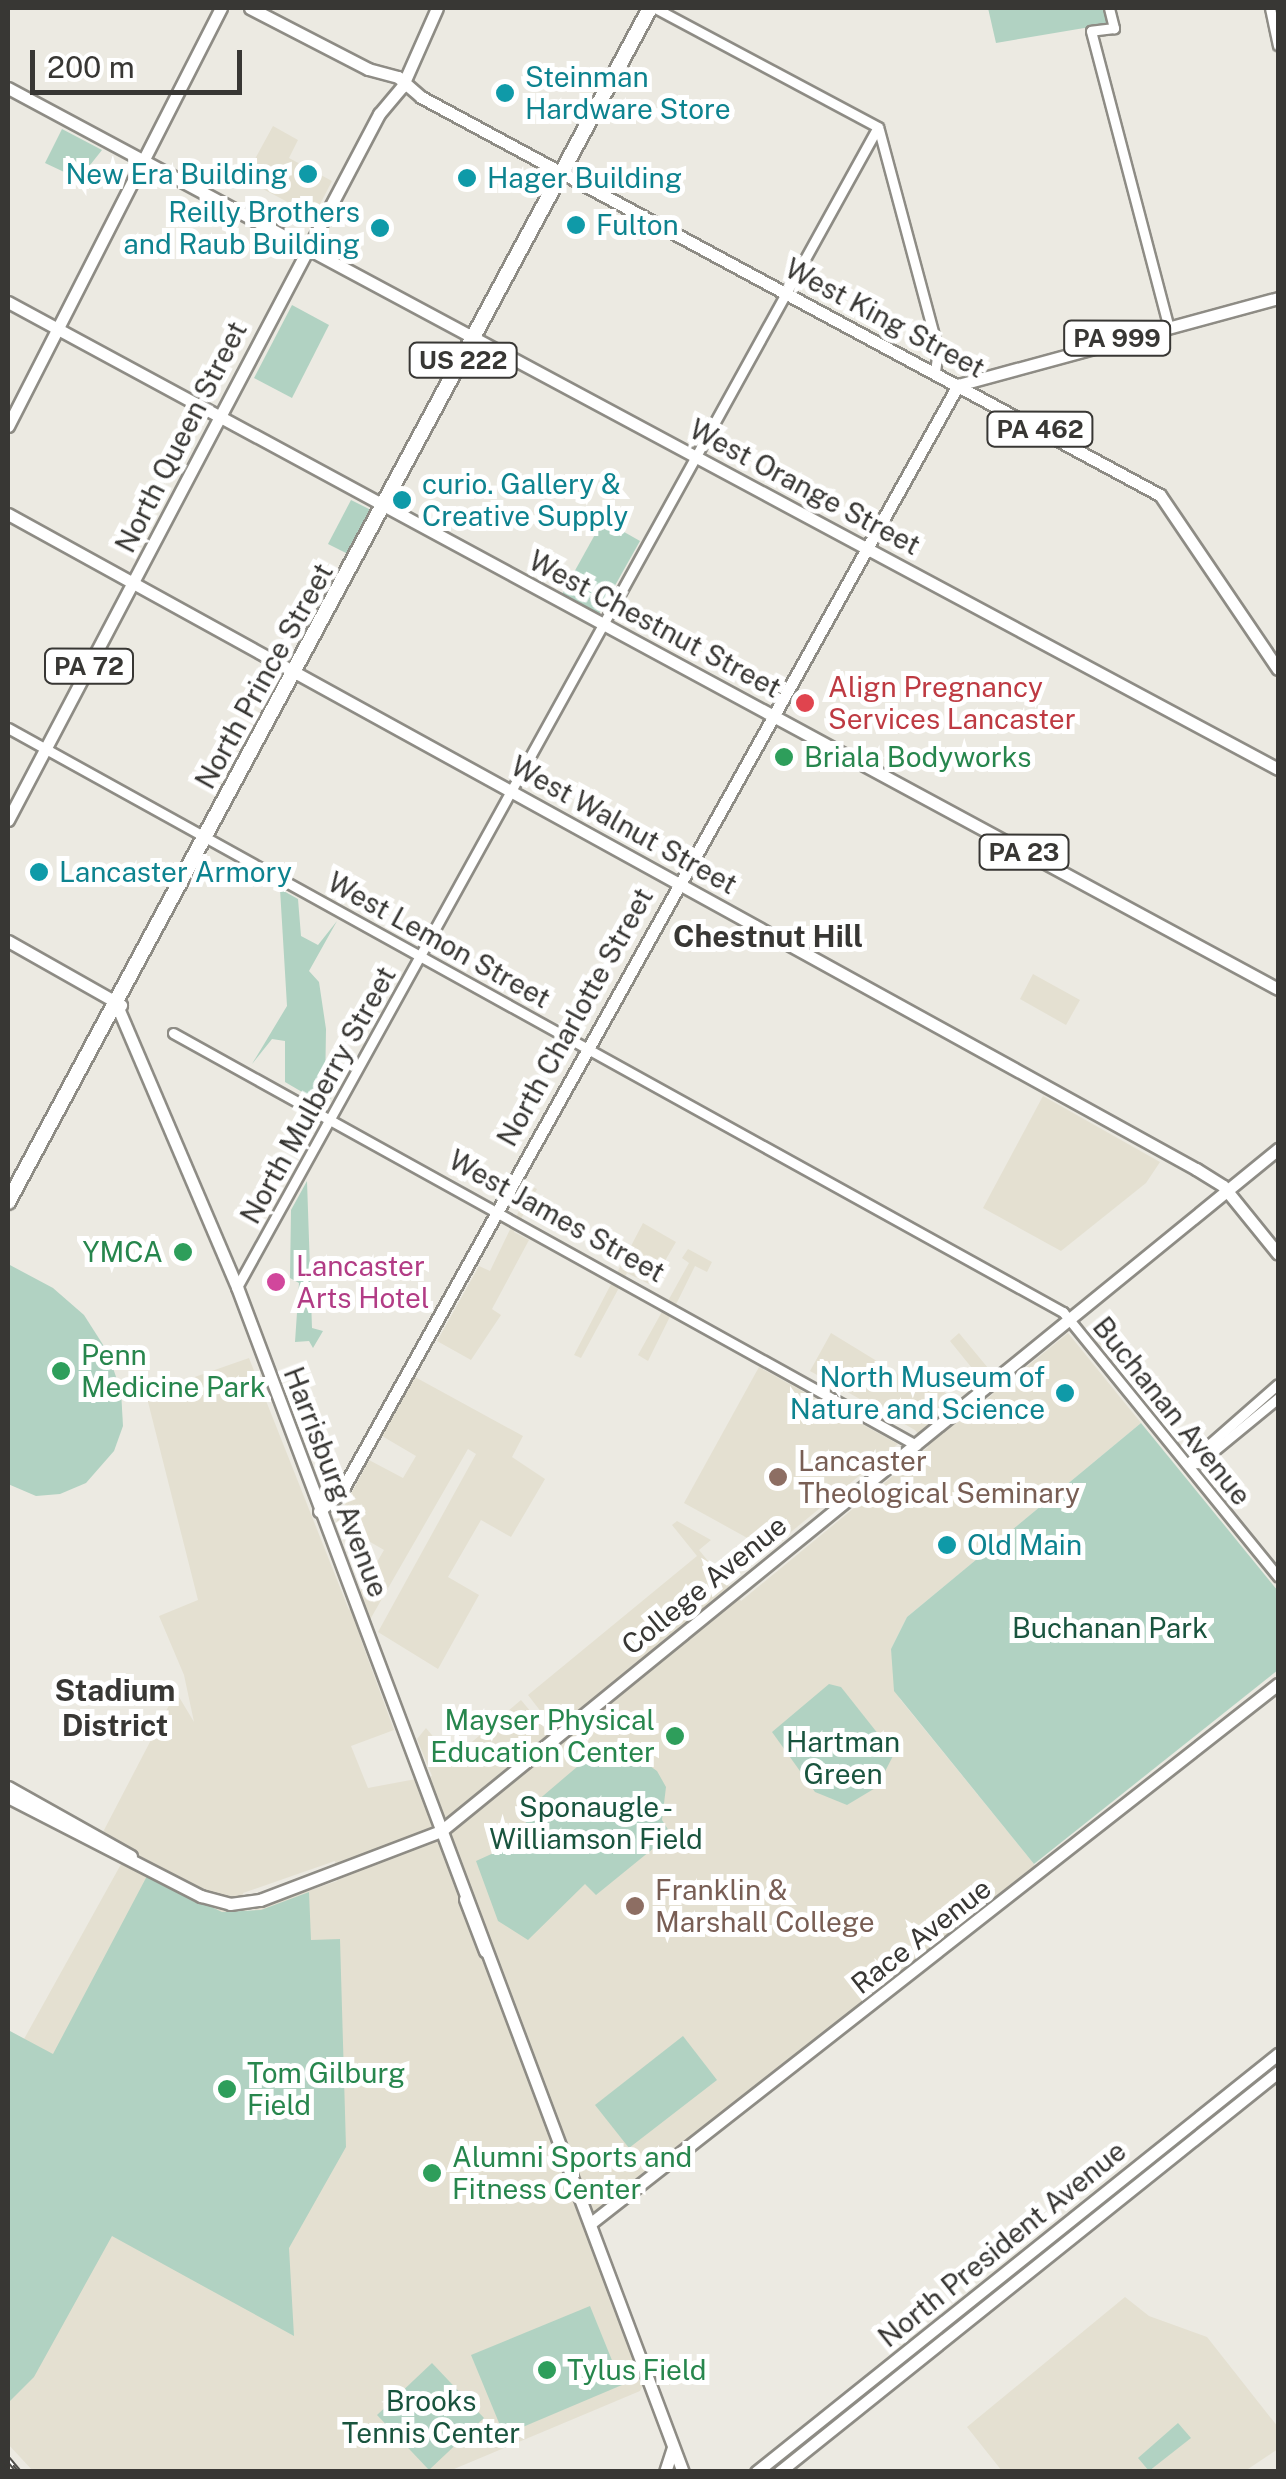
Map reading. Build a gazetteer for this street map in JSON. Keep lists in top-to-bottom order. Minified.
{"streets":{"highway":["US 222","North Prince Street"],"main road":["West King Street","PA 999","PA 462","North Queen Street","West Orange Street","West Chestnut Street","PA 72","West Walnut Street","PA 23","North Charlotte Street","Harrisburg Avenue","College Avenue","Race Avenue","North President Avenue"],"street":["West Lemon Street","North Mulberry Street","West James Street","Buchanan Avenue"]},"crossings":[["West King Street","PA 999"],["West King Street","US 222"],["West King Street","PA 462"],["West King Street","North Queen Street"],["West King Street","PA 72"],["West King Street","North Prince Street"],["West King Street","North Charlotte Street"],["West King Street","North Mulberry Street"],["PA 999","North Charlotte Street"],["US 222","North Prince Street"],["PA 462","North Queen Street"],["PA 462","PA 72"],["North Queen Street","West Orange Street"],["North Queen Street","West Chestnut Street"],["North Queen Street","PA 72"],["North Queen Street","West Walnut Street"],["North Queen Street","PA 23"],["North Queen Street","West Lemon Street"],["West Orange Street","North Prince Street"],["West Orange Street","North Charlotte Street"],["West Orange Street","North Mulberry Street"],["West Chestnut Street","North Prince Street"],["West Chestnut Street","PA 23"],["West Chestnut Street","North Charlotte Street"],["West Chestnut Street","North Mulberry Street"],["North Prince Street","West Walnut Street"],["North Prince Street","West Lemon Street"],["North Prince Street","Harrisburg Avenue"],["West Walnut Street","North Charlotte Street"],["West Walnut Street","North Mulberry Street"],["West Walnut Street","College Avenue"],["West Lemon Street","North Charlotte Street"],["West Lemon Street","North Mulberry Street"],["West Lemon Street","Buchanan Avenue"],["West Lemon Street","College Avenue"],["North Charlotte Street","West James Street"],["North Charlotte Street","Harrisburg Avenue"],["North Mulberry Street","West James Street"],["North Mulberry Street","Harrisburg Avenue"],["West James Street","College Avenue"],["Buchanan Avenue","College Avenue"],["Harrisburg Avenue","College Avenue"],["Harrisburg Avenue","Race Avenue"]],"districts":["Chestnut Hill","Stadium District"],"parks":["Buchanan Park","Hartman Green","Sponaugle - Williamson Field","Brooks Tennis Center"],"places":["Steinman Hardware Store","New Era Building","Hager Building","Fulton","Reilly Brothers and Raub Building","curio. Gallery & Creative Supply","Align Pregnancy Services Lancaster","Briala Bodyworks","Lancaster Armory","YMCA","Lancaster Arts Hotel","Penn Medicine Park","North Museum of Nature and Science","Lancaster Theological Seminary","Old Main","Mayser Physical Education Center","Franklin & Marshall College","Tom Gilburg Field","Alumni Sports and Fitness Center","Tylus Field"],"scale_bar":"200 m"}
